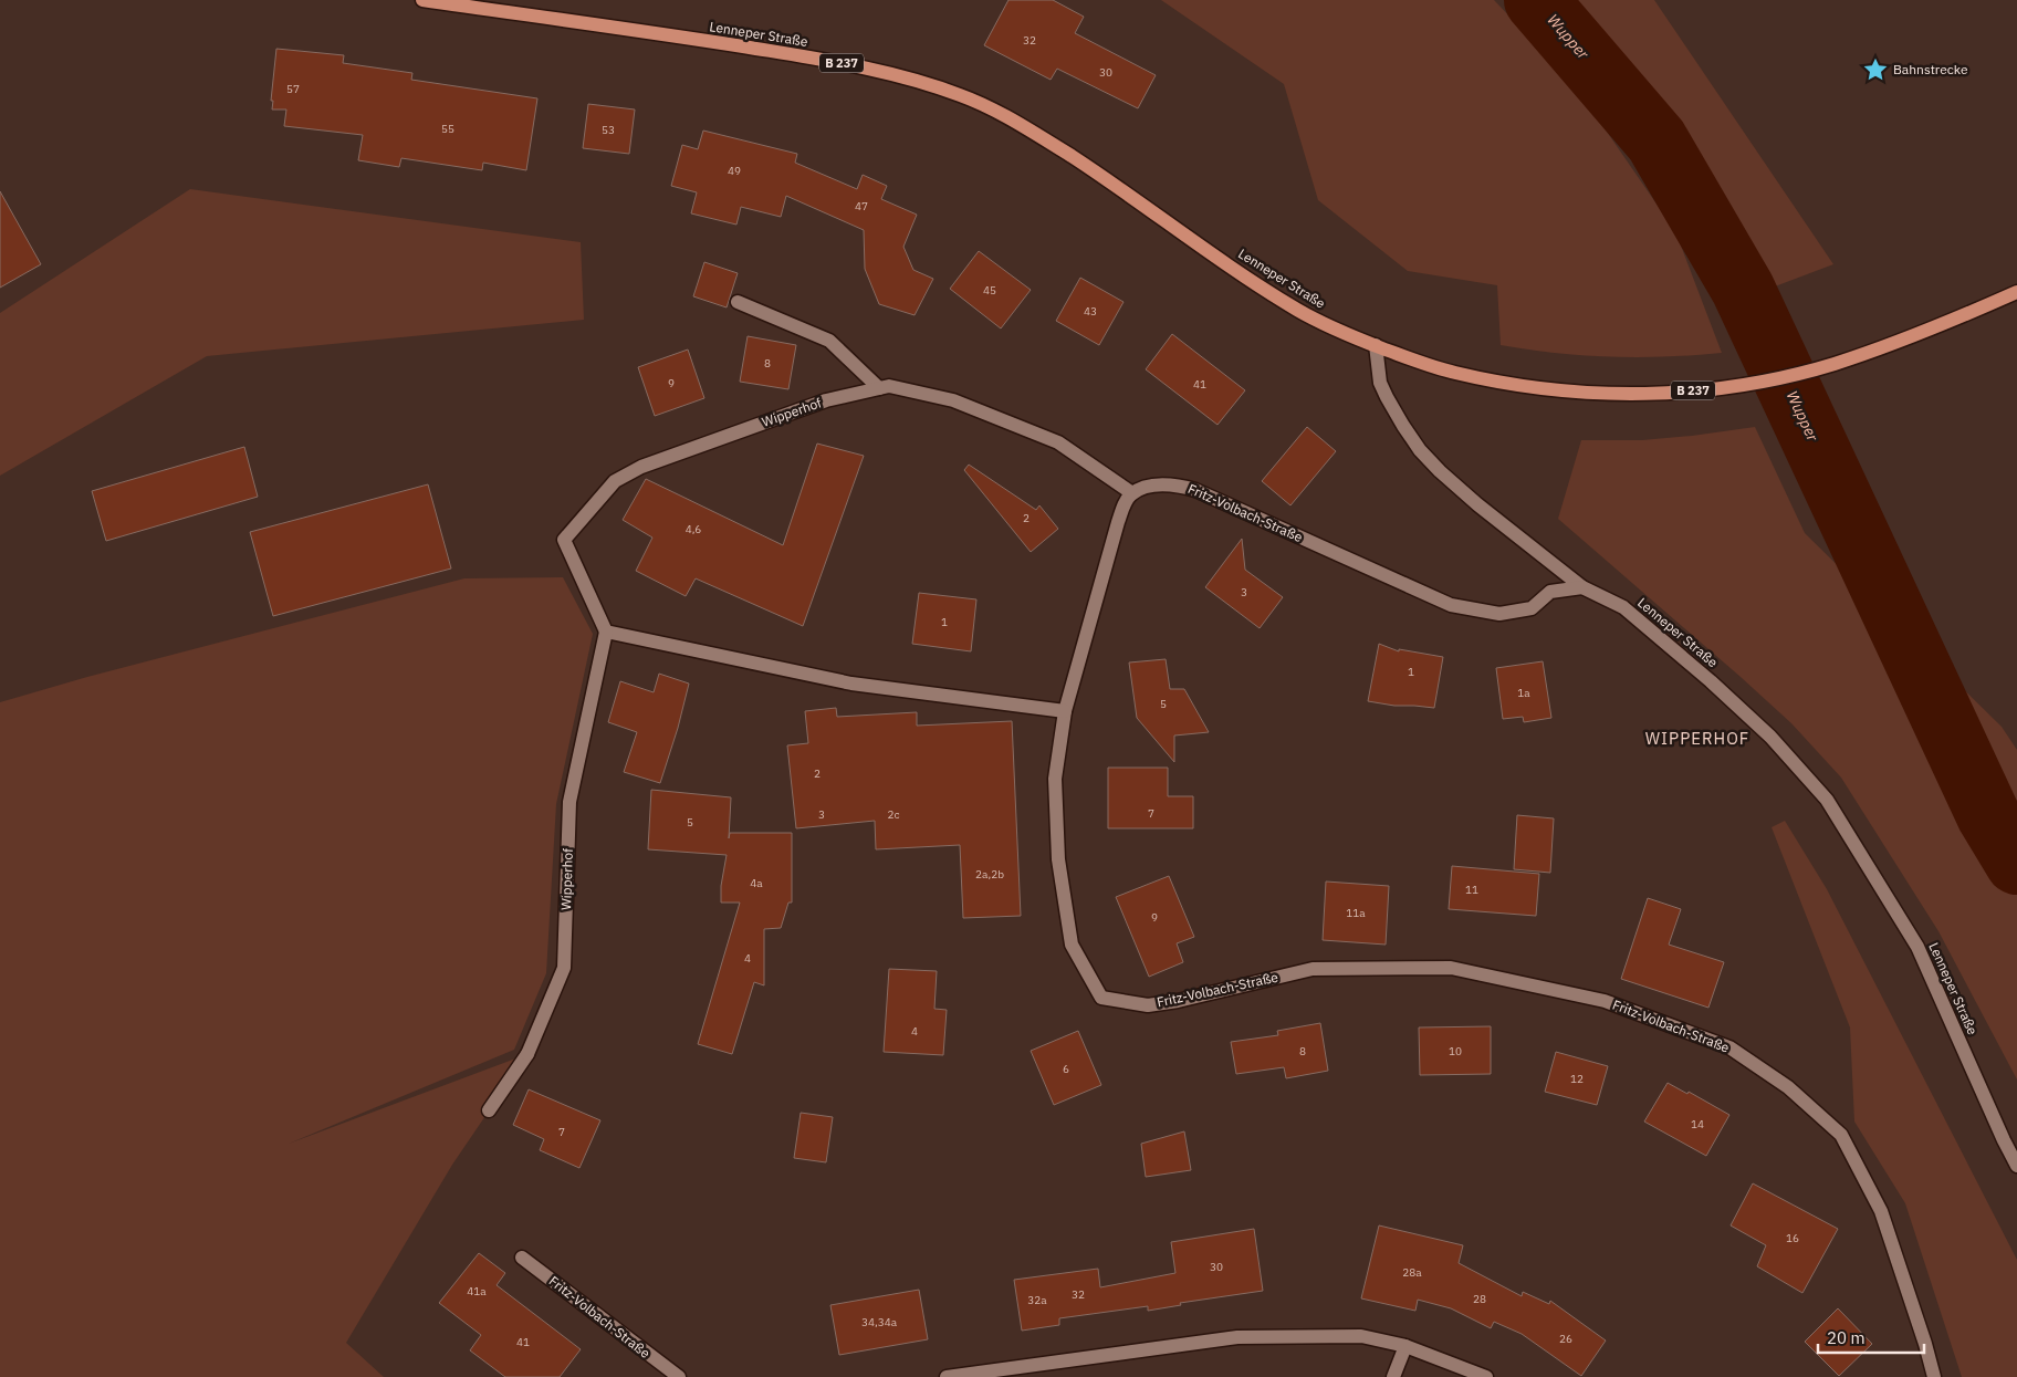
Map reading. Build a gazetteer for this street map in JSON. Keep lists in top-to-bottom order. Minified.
{"streets":{"main road":["Lenneper Straße","B 237"],"street":["Wipperhof","Fritz-Volbach-Straße"]},"crossings":[["Lenneper Straße","B 237"],["Lenneper Straße","Fritz-Volbach-Straße"],["Wipperhof","Fritz-Volbach-Straße"]],"districts":["WIPPERHOF"],"water":["Wupper"],"places":{"place":["Bahnstrecke"]},"house_numbers":["32","30","57","55","53","49","47","45","43","8","9","41","2","4,6","3","1","1","1a","5","2","7","3","2c","5","2a,2b","4a","11","11a","9","4","4","8","10","6","12","14","7","16","30","28a","41a","32","28","32a","34,34a","26","41"],"scale_bar":"20 m"}
